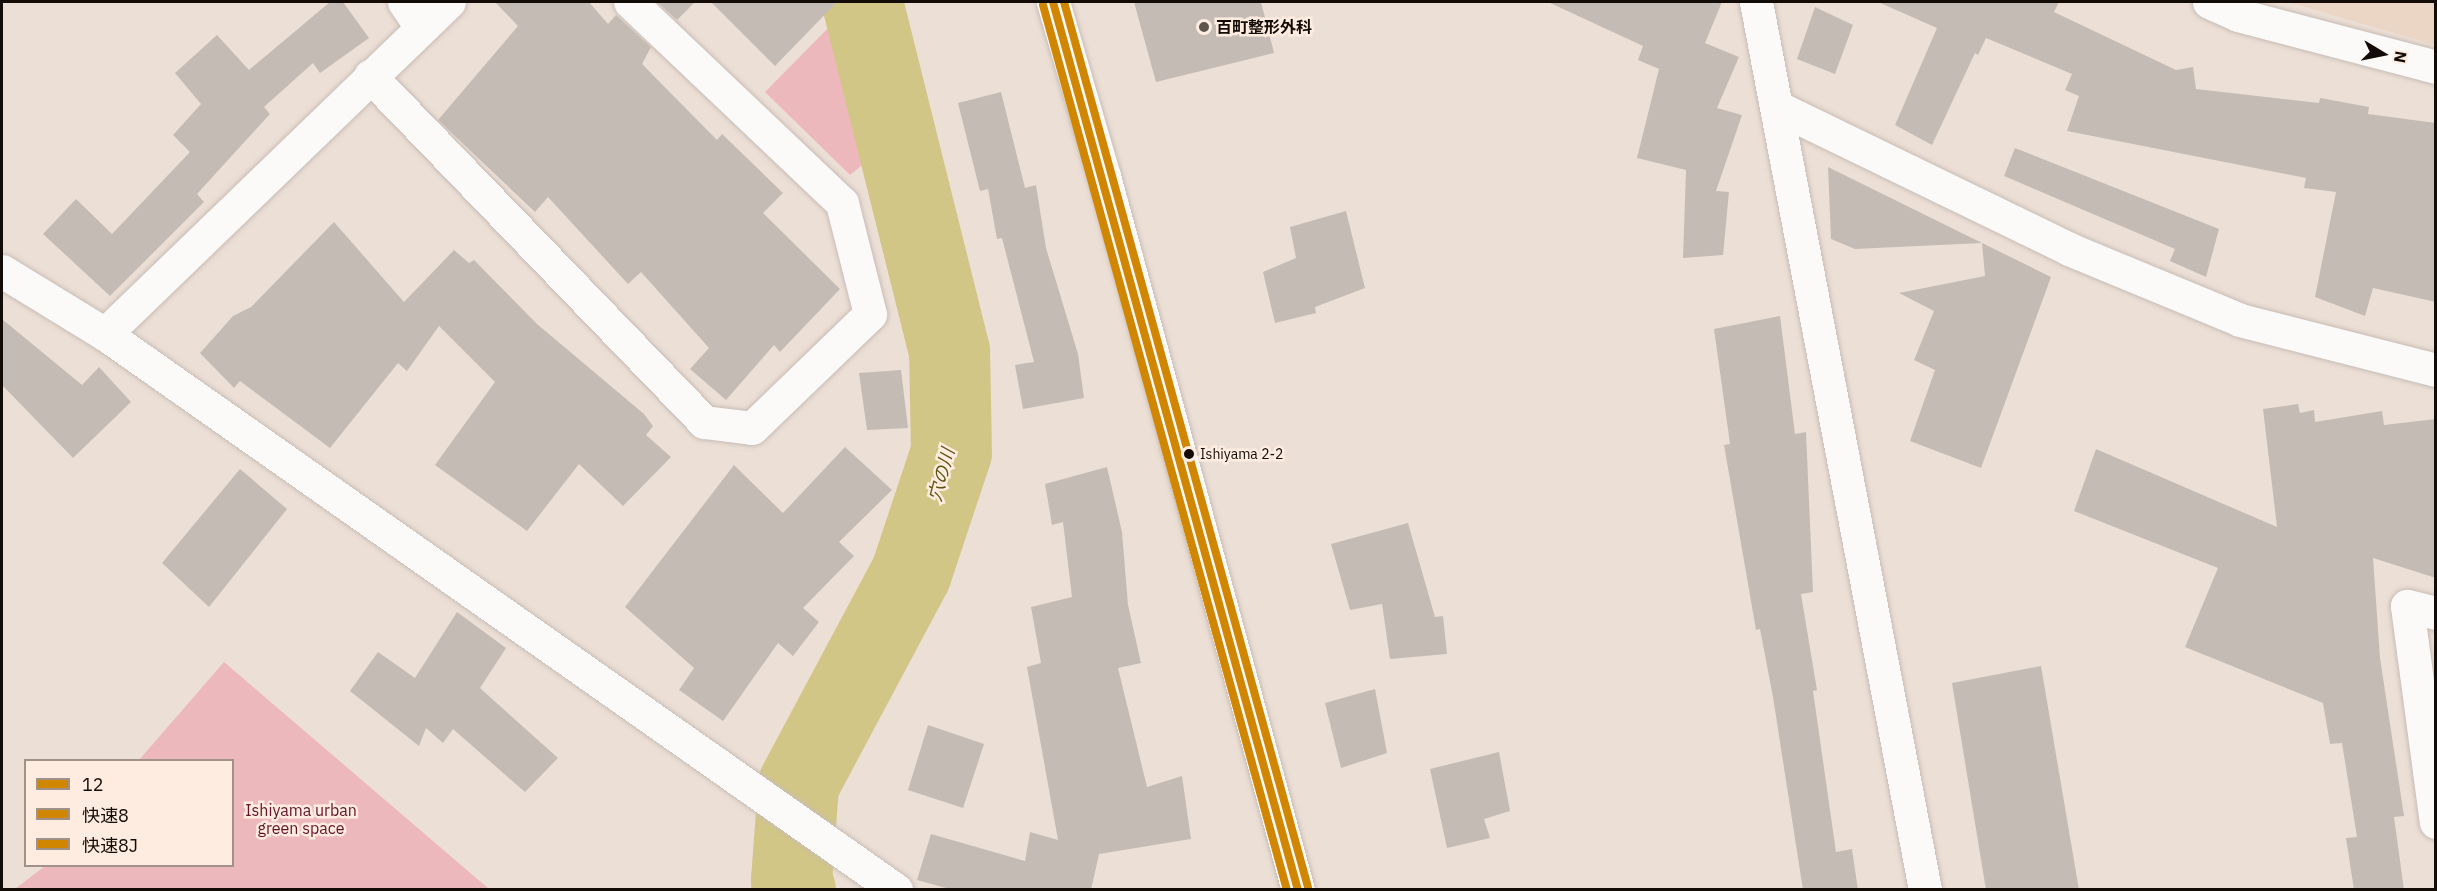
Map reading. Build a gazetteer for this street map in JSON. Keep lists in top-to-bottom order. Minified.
{"water":["穴の川"],"parks":["Ishiyama urban green space"],"places":["百町整形外科","Ishiyama 2-2"],"lines":["transit line 12","transit line 快速8J","transit line 快速8"],"legend":["12","快速8","快速8J"],"north":"right"}
